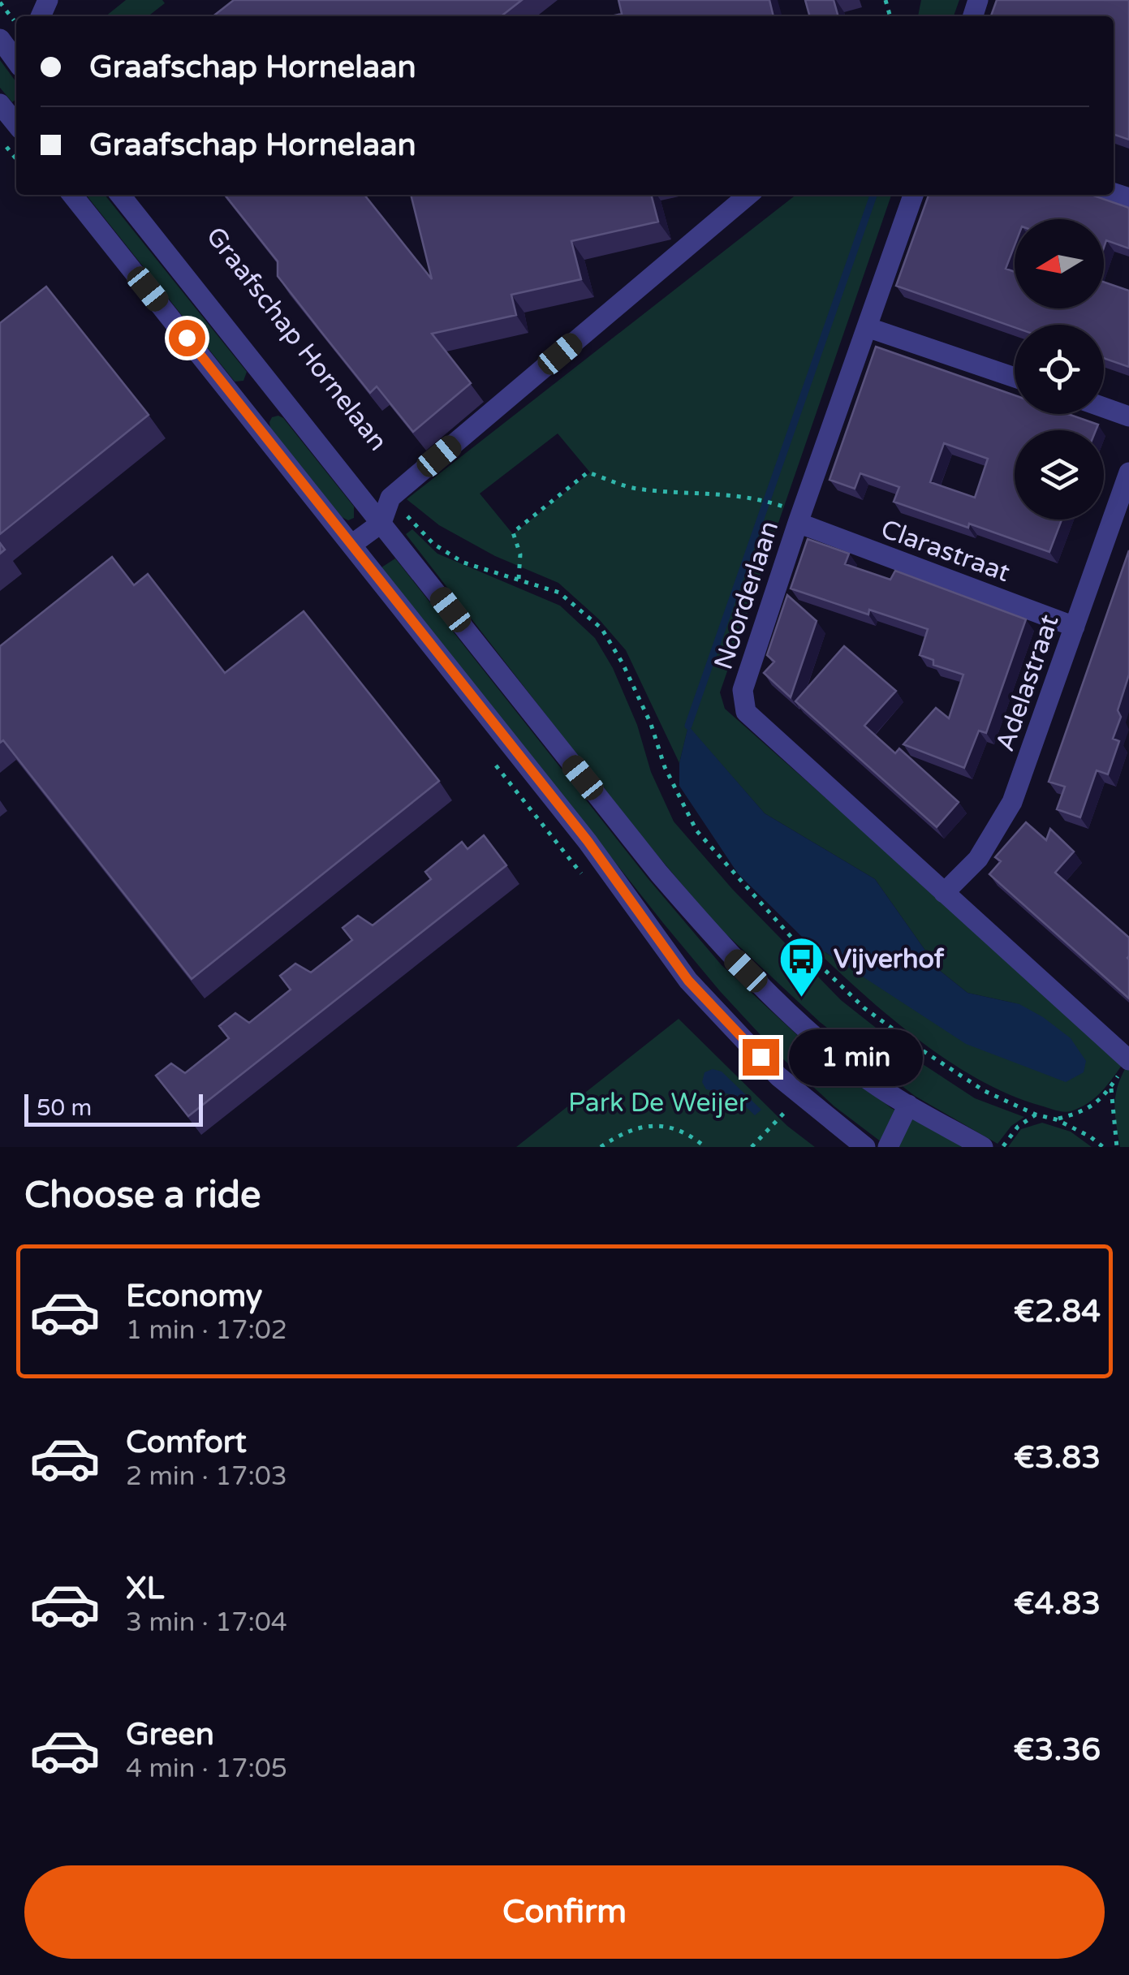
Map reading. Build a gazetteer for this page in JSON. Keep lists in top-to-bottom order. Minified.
{"streets":{"street":["Graafschap Hornelaan","Clarastraat","Noorderlaan","Adelastraat"]},"crossings":[["Clarastraat","Noorderlaan"],["Clarastraat","Adelastraat"],["Noorderlaan","Adelastraat"]],"parks":["Park De Weijer"],"places":{"bus stop":["Vijverhof"]},"scale_bar":"50 m","north":"left","page":{"banner":["Graafschap Hornelaan","Graafschap Hornelaan"],"bubble":"1 min","scale":"50 m","heading":"Choose a ride","list":[{"name":"Economy","note":"1 min · 17:02","value":"€2.84"},{"name":"Comfort","note":"2 min · 17:03","value":"€3.83"},{"name":"XL","note":"3 min · 17:04","value":"€4.83"},{"name":"Green","note":"4 min · 17:05","value":"€3.36"}],"buttons":"Confirm"}}
